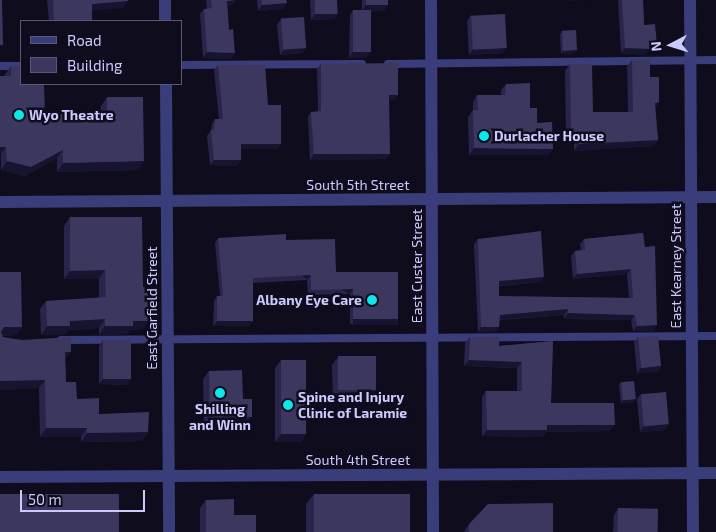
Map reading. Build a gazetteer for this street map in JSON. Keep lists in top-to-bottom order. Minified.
{"streets":{"street":["South 5th Street","East Custer Street","East Kearney Street","East Garfield Street","South 4th Street"]},"crossings":[["South 5th Street","East Custer Street"],["South 5th Street","East Kearney Street"],["South 5th Street","East Garfield Street"],["East Custer Street","South 4th Street"],["East Kearney Street","South 4th Street"],["East Garfield Street","South 4th Street"]],"places":["Wyo Theatre","Durlacher House","Albany Eye Care","Shilling and Winn","Spine and Injury Clinic of Laramie"],"legend":["Road","Building"],"scale_bar":"50 m","north":"left"}
